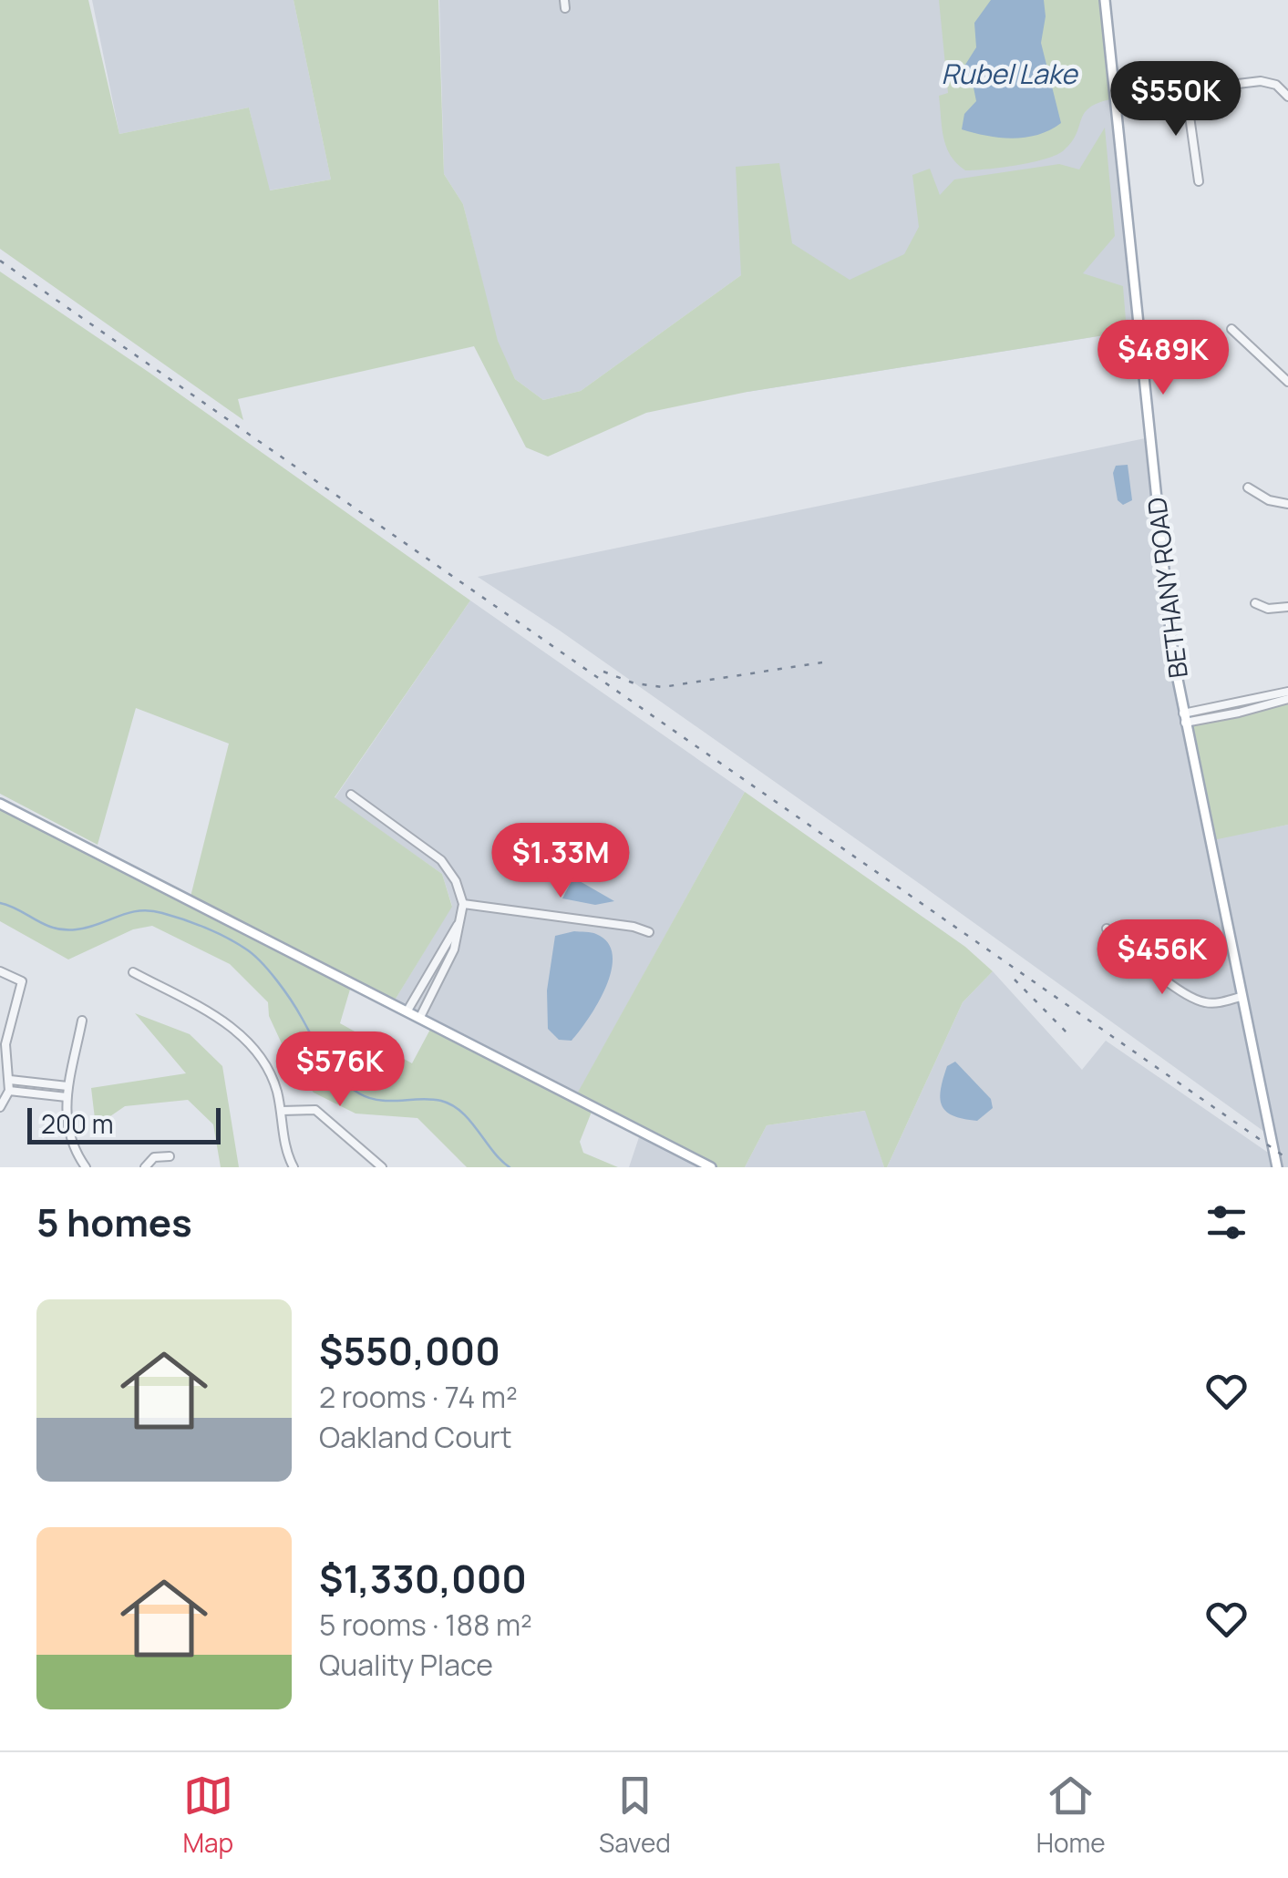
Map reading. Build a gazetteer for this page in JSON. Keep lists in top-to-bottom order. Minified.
{"streets":{"main road":["BETHANY ROAD"]},"water":["Rubel Lake"],"scale_bar":"200 m","page":{"price":["$550K","$489K","$1.33M","$456K","$576K"],"scale":"200 m","heading":"5 homes","list":[{"name":"$550,000","note":"2 rooms · 74 m² · Oakland Court"},{"name":"$1,330,000","note":"5 rooms · 188 m² · Quality Place"}],"tabs":["Map","Saved","Home"]}}
